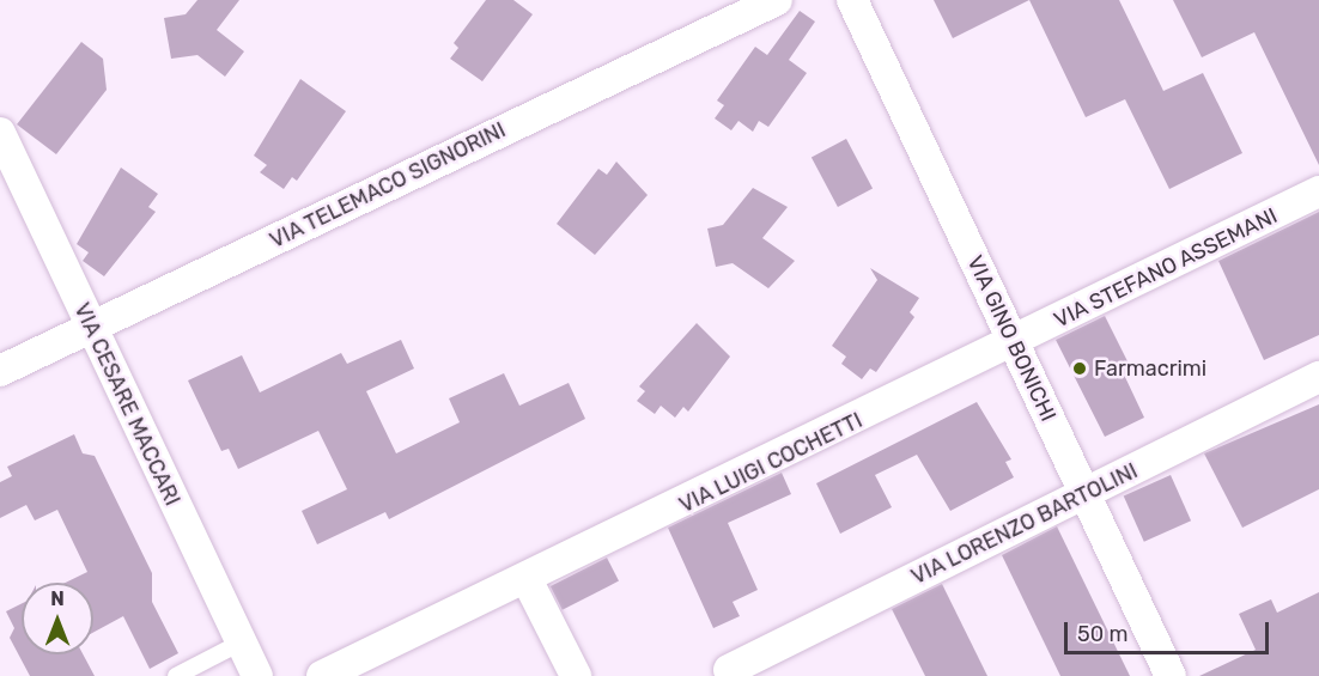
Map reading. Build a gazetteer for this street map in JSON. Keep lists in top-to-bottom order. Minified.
{"streets":{"street":["VIA TELEMACO SIGNORINI","VIA STEFANO ASSEMANI","VIA GINO BONICHI","VIA CESARE MACCARI","VIA LUIGI COCHETTI","VIA LORENZO BARTOLINI"]},"crossings":[["VIA TELEMACO SIGNORINI","VIA CESARE MACCARI"],["VIA STEFANO ASSEMANI","VIA GINO BONICHI"],["VIA STEFANO ASSEMANI","VIA LUIGI COCHETTI"],["VIA GINO BONICHI","VIA LUIGI COCHETTI"],["VIA GINO BONICHI","VIA LORENZO BARTOLINI"]],"places":["Farmacrimi"],"scale_bar":"50 m","north":"top"}
